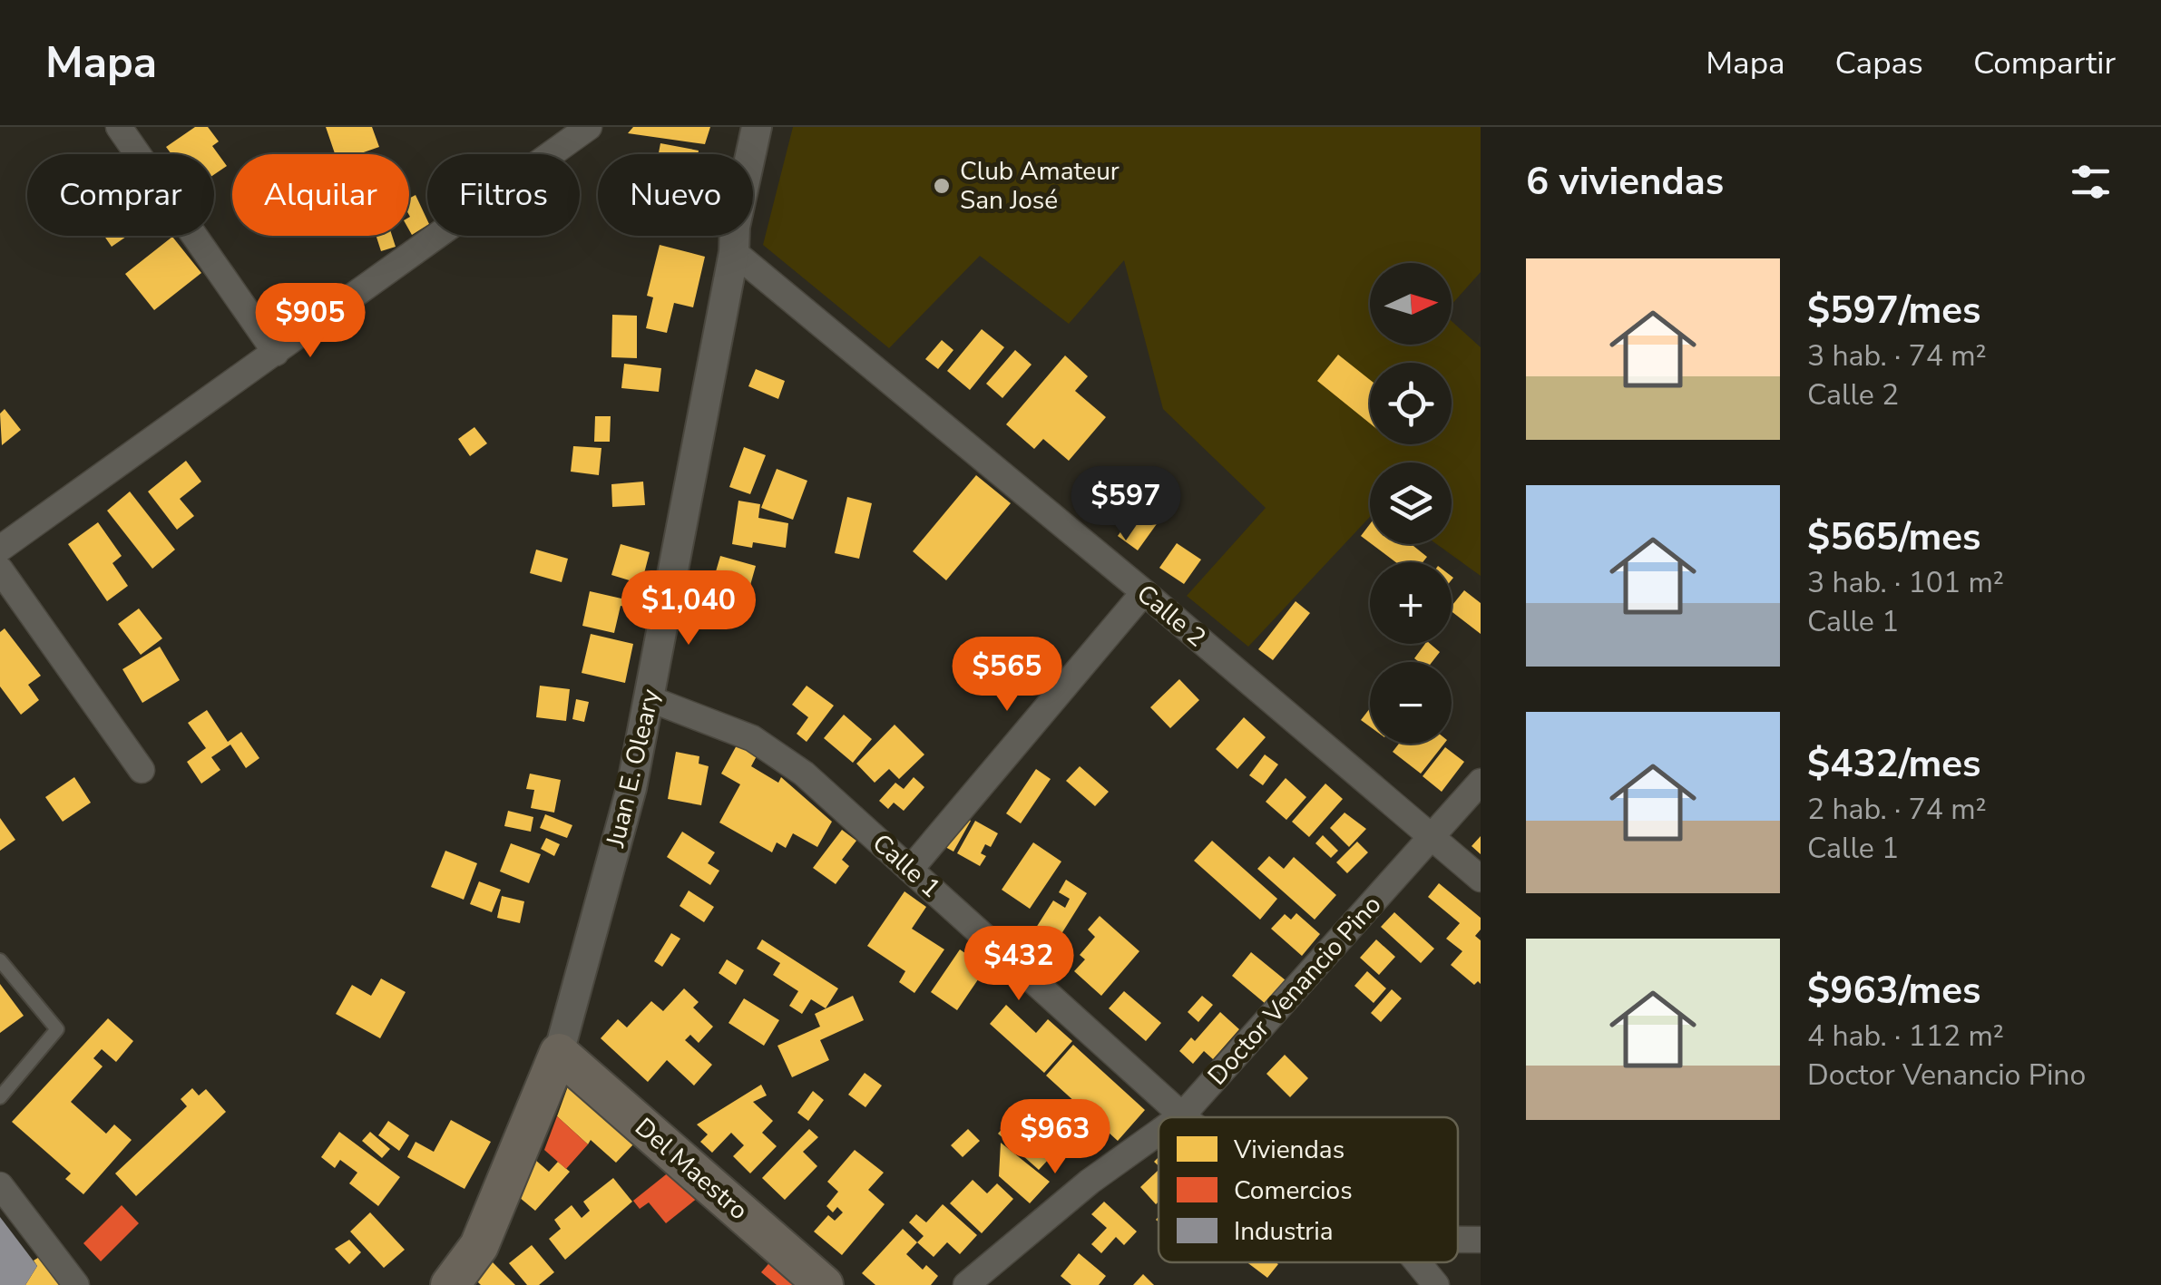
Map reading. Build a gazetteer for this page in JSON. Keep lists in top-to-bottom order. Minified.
{"streets":{"main road":["Juan E. Oleary","Del Maestro"],"street":["Calle 2","Calle 1","Doctor Venancio Pino"]},"crossings":[["Calle 2","Juan E. Oleary"],["Calle 2","Doctor Venancio Pino"],["Juan E. Oleary","Calle 1"],["Juan E. Oleary","Del Maestro"],["Calle 1","Doctor Venancio Pino"]],"places":["Club Amateur San José"],"legend":["Viviendas","Comercios","Industria"],"north":"right","page":{"header":"Mapa","nav":["Mapa","Capas","Compartir"],"heading":"6 viviendas","chip":["Comprar","Alquilar","Filtros","Nuevo"],"list":[{"name":"$597/mes","note":"3 hab. · 74 m² · Calle 2"},{"name":"$565/mes","note":"3 hab. · 101 m² · Calle 1"},{"name":"$432/mes","note":"2 hab. · 74 m² · Calle 1"},{"name":"$963/mes","note":"4 hab. · 112 m² · Doctor Venancio Pino"}],"map_buttons":["+","−"],"price":["$905","$597","$1,040","$565","$432","$963"]}}
